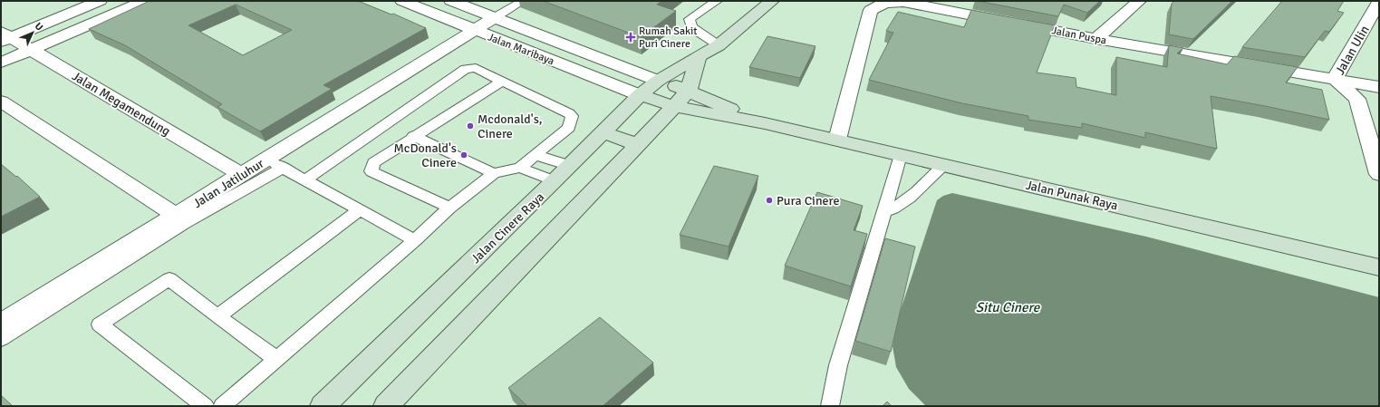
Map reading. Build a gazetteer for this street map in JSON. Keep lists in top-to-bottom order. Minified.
{"streets":{"main road":["Jalan Punak Raya","Jalan Cinere Raya"],"street":["Jalan Puspa","Jalan Maribaya","Jalan Ulin","Jalan Megamendung","Jalan Jatiluhur"]},"crossings":[["Jalan Puspa","Jalan Ulin"],["Jalan Puspa","Jalan Punak Raya"],["Jalan Maribaya","Jalan Jatiluhur"],["Jalan Maribaya","Jalan Punak Raya"],["Jalan Maribaya","Jalan Cinere Raya"],["Jalan Megamendung","Jalan Jatiluhur"],["Jalan Punak Raya","Jalan Cinere Raya"]],"water":["Situ Cinere"],"places":{"health":["Rumah Sakit Puri Cinere"],"other":["Mcdonald's, Cinere","McDonald's Cinere","Pura Cinere"]},"north":"top right"}
